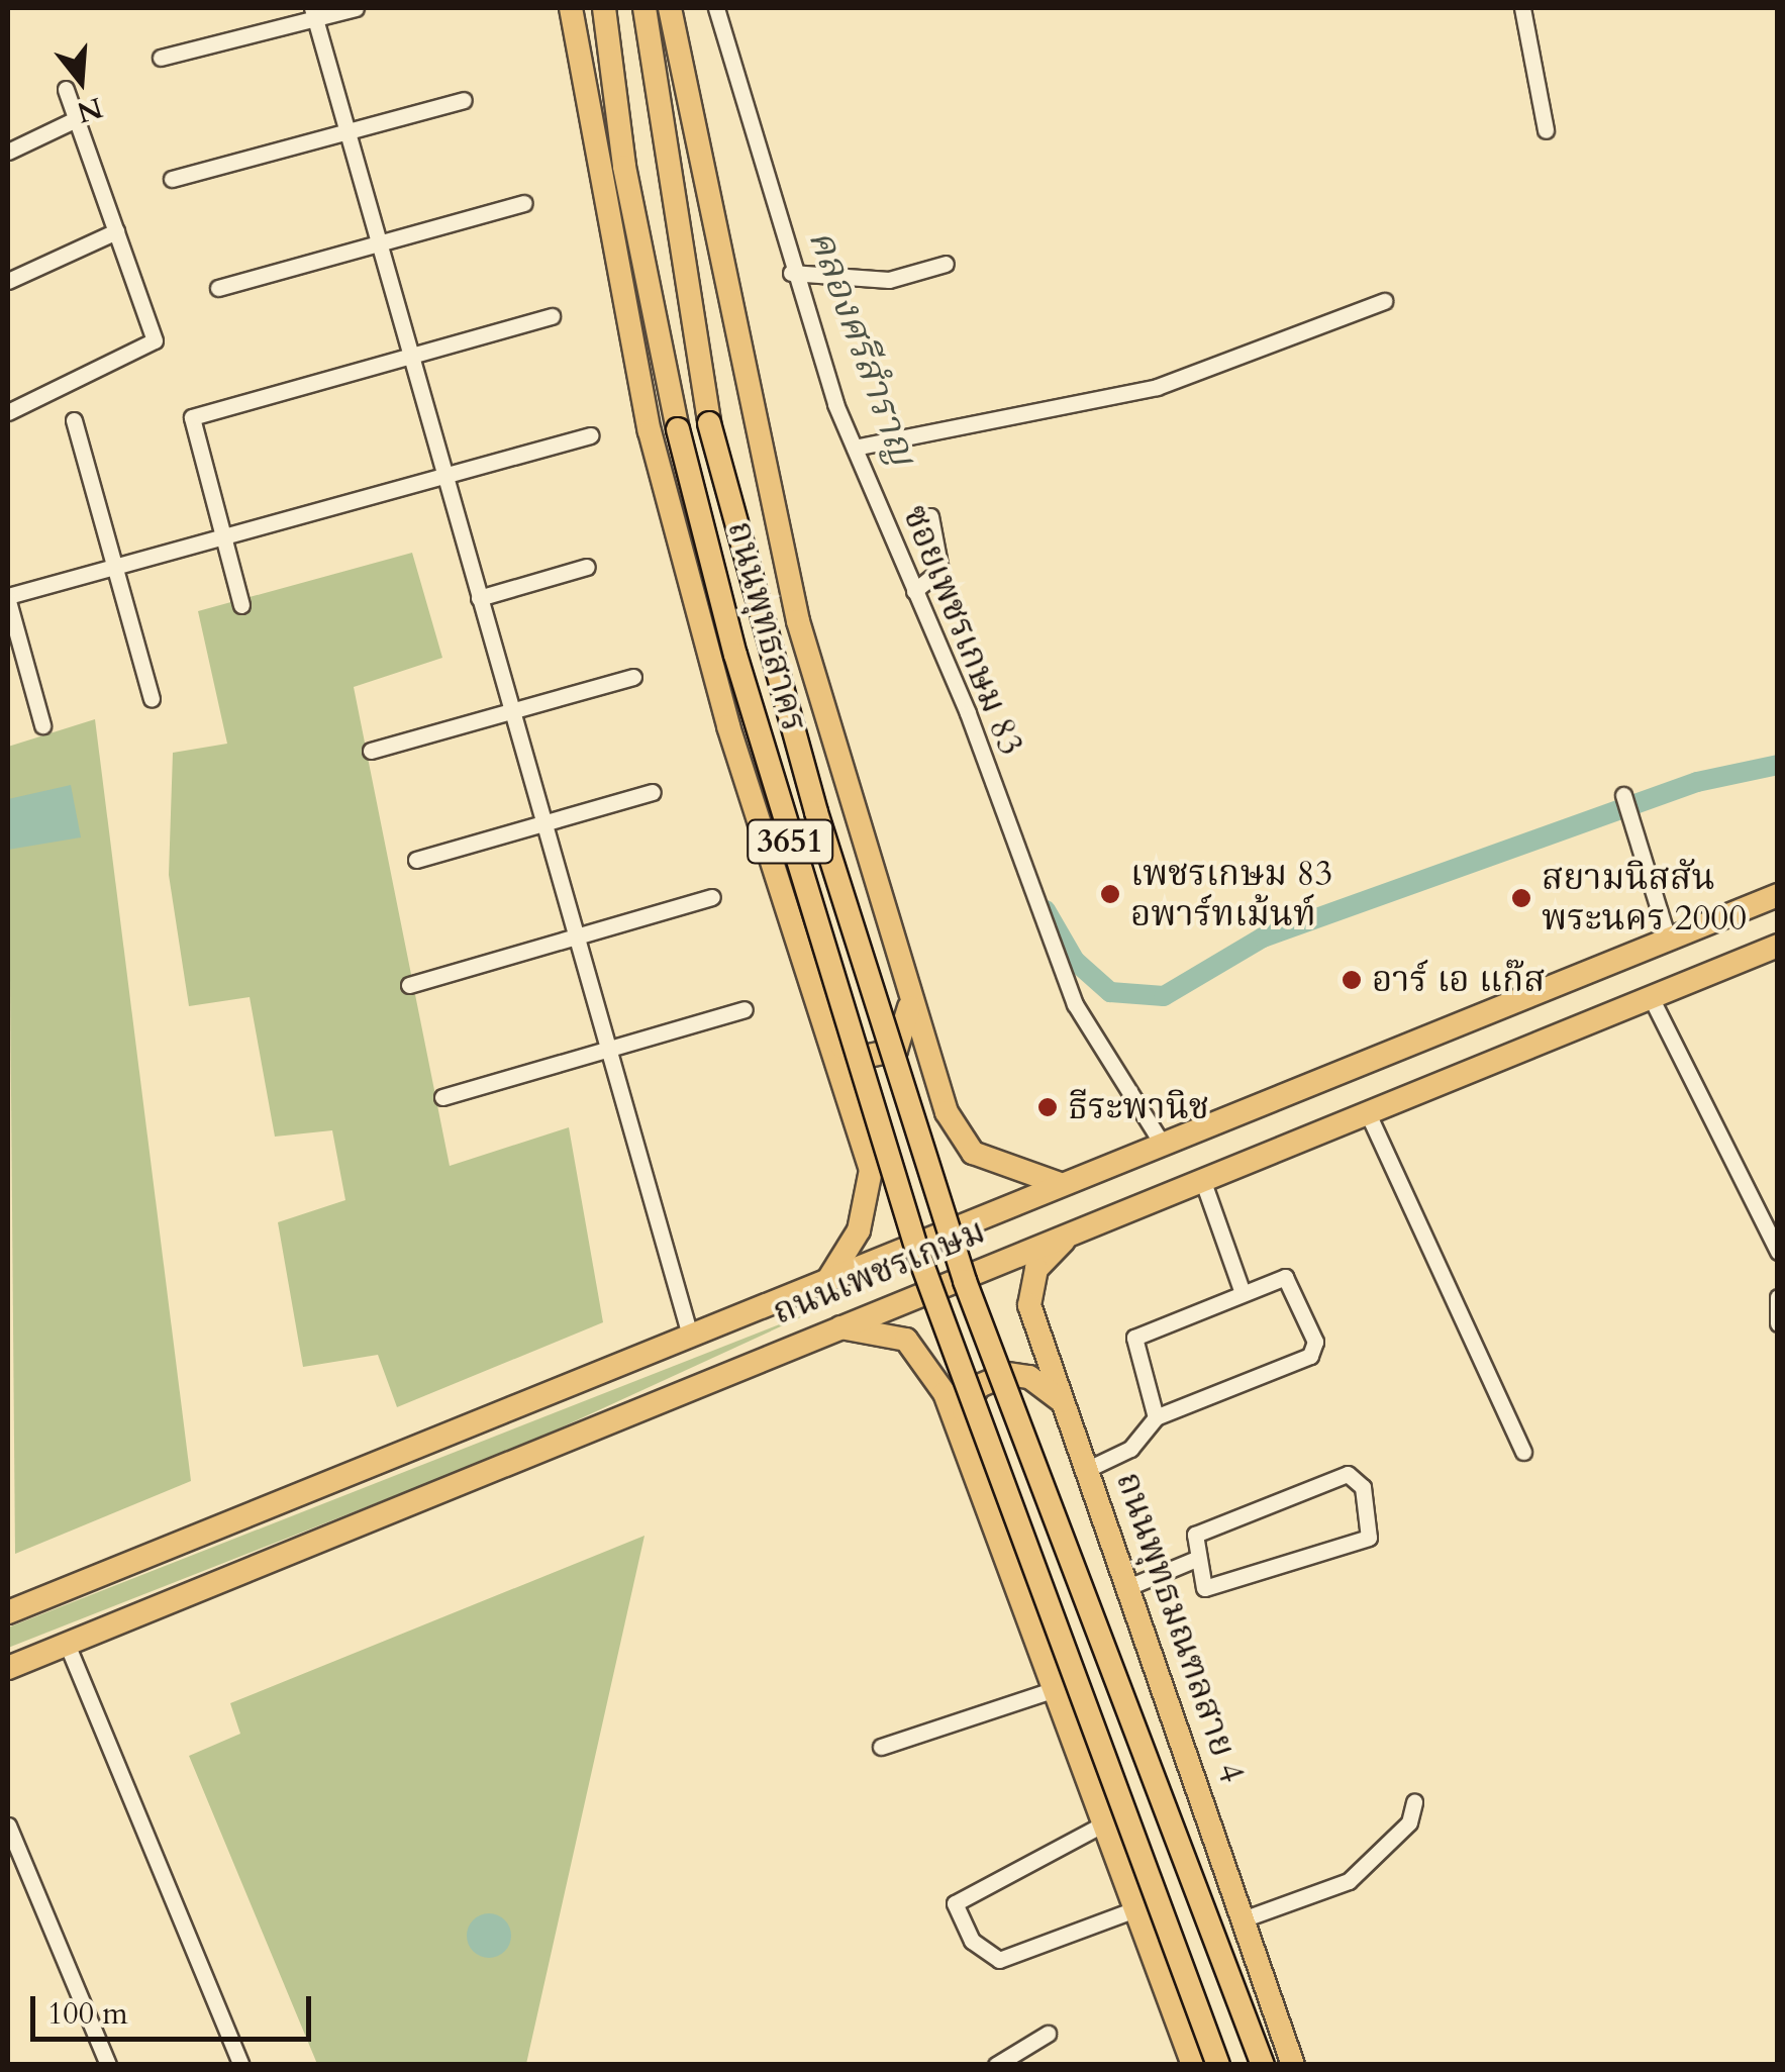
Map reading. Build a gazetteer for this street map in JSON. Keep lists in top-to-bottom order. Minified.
{"streets":{"main road":["ถนนพุทธสาคร","3651","ถนนเพชรเกษม","ถนนพุทธมณฑลสาย 4"],"street":["ซอยเพชรเกษม 83"]},"crossings":[["ถนนพุทธสาคร","ถนนพุทธมณฑลสาย 4"],["ซอยเพชรเกษม 83","ถนนเพชรเกษม"],["ถนนเพชรเกษม","ถนนพุทธมณฑลสาย 4"]],"water":["คลองศรีสำราญ"],"places":["เพชรเกษม 83 อพาร์ทเม้นท์","สยามนิสสัน พระนคร 2000","อาร์ เอ แก๊ส","ธีระพานิช"],"scale_bar":"100 m","north":"bottom"}
